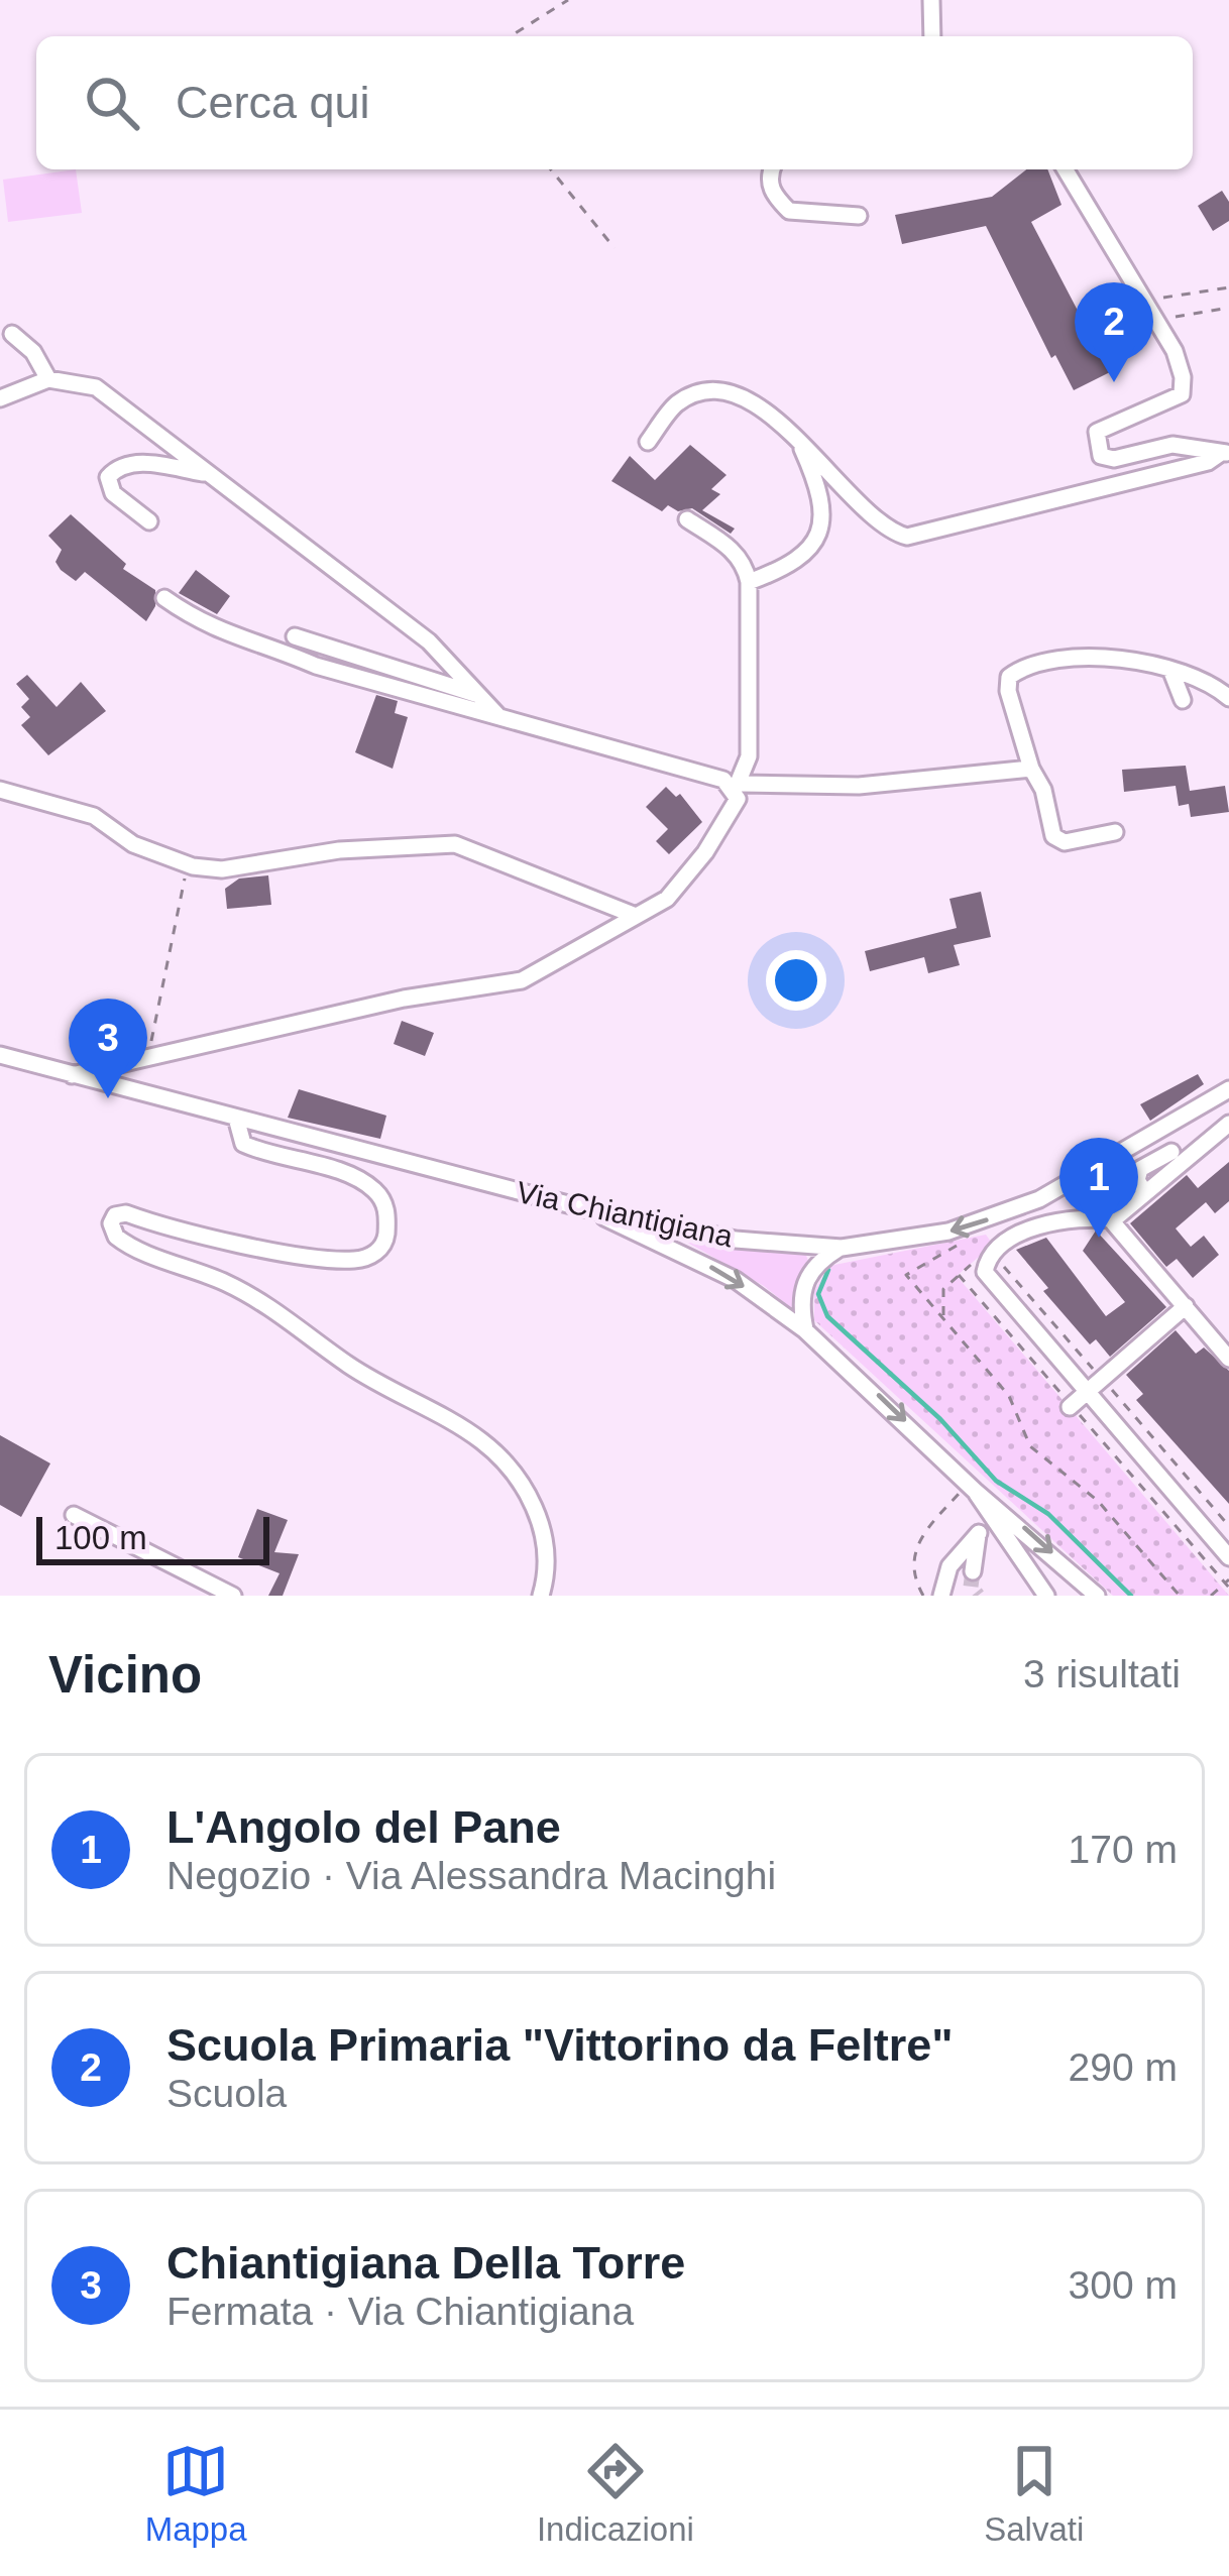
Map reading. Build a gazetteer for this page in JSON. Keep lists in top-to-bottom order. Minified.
{"streets":{"street":["Via Chiantigiana"]},"scale_bar":"100 m","page":{"search":"Cerca qui","pins":["2","3","1"],"scale":"100 m","heading":["Vicino","3 risultati"],"list":[{"mark":"1","name":"L'Angolo del Pane","note":"Negozio · Via Alessandra Macinghi","value":"170 m"},{"mark":"2","name":"Scuola Primaria \"Vittorino da Feltre\"","note":"Scuola","value":"290 m"},{"mark":"3","name":"Chiantigiana Della Torre","note":"Fermata · Via Chiantigiana","value":"300 m"}],"nav":["Mappa","Indicazioni","Salvati"]}}
